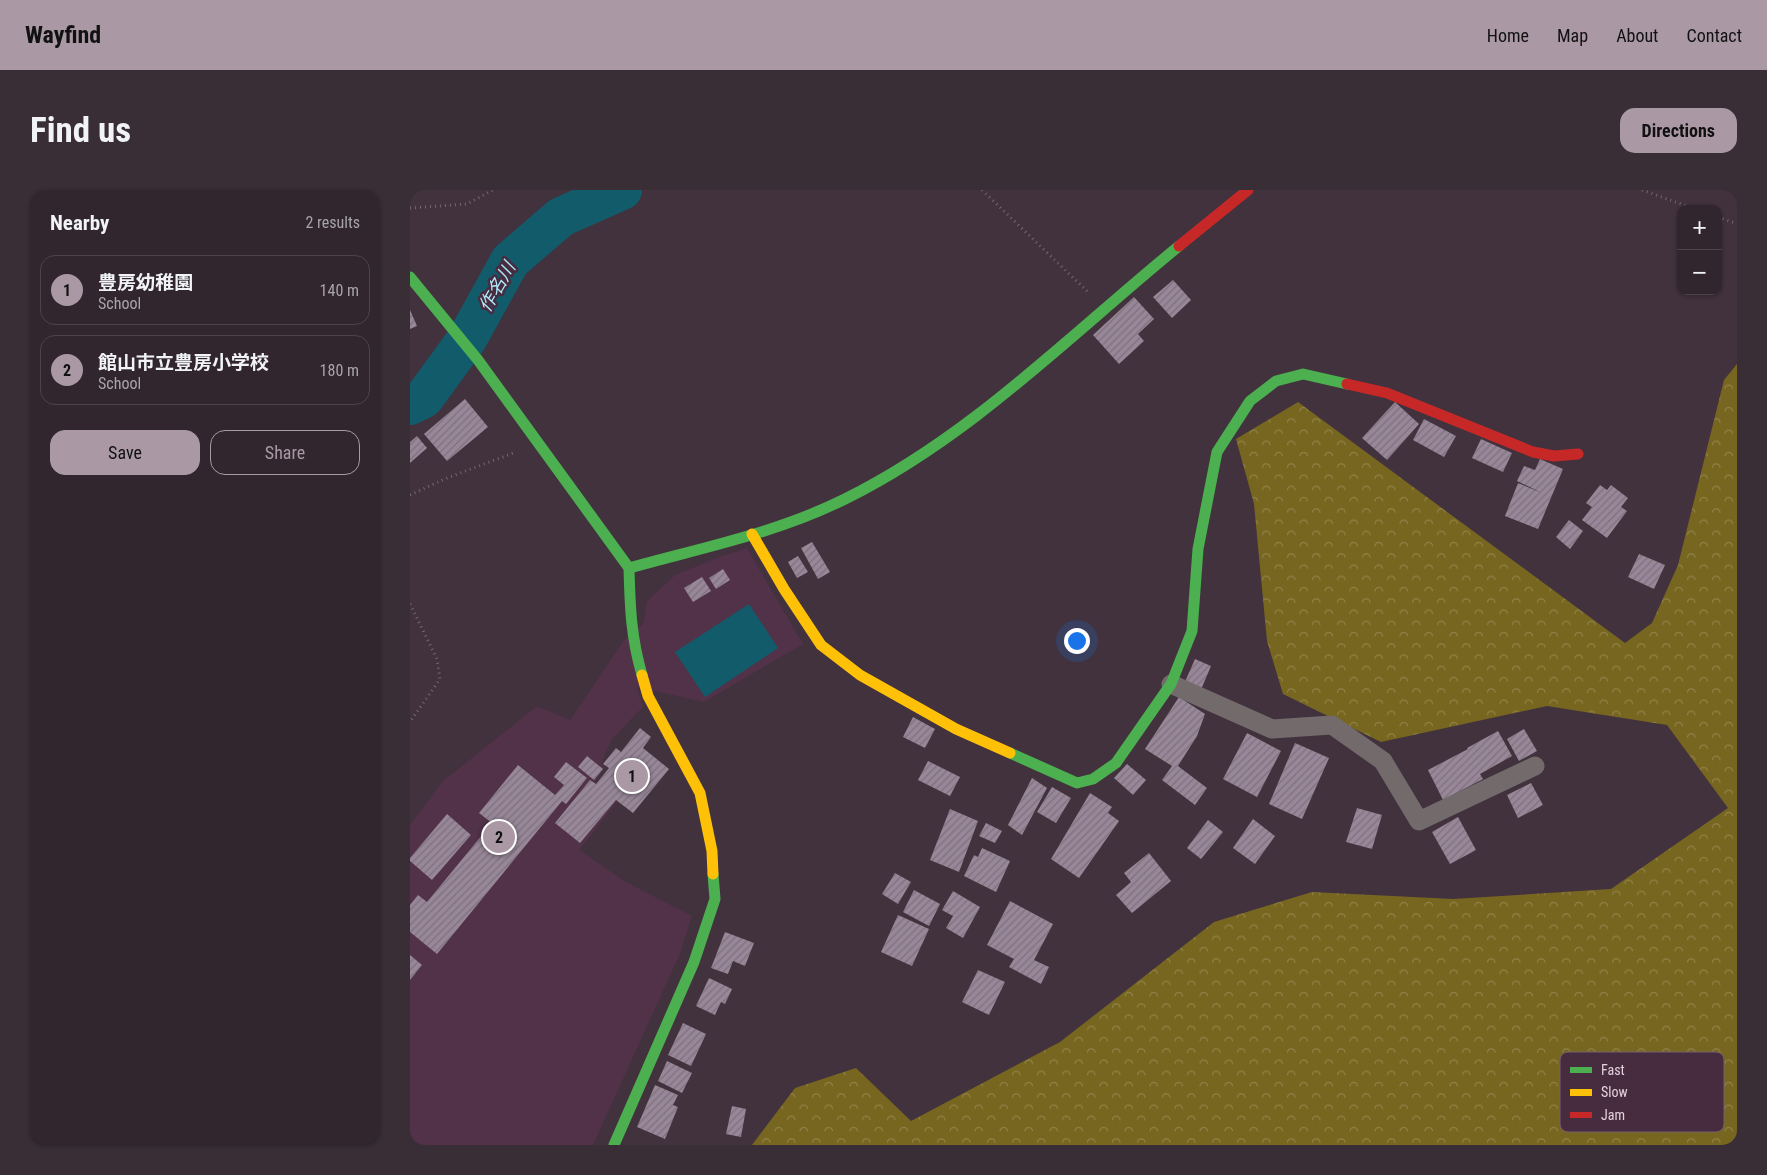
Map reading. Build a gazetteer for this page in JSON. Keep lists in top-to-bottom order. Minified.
{"water":["作名川"],"legend":["Fast","Slow","Jam"],"page":{"header":"Wayfind","nav":["Home","Map","About","Contact"],"buttons":["Directions",["Save","Share"]],"title":"Find us","heading":["Nearby","2 results"],"map_buttons":["+","−"],"list":[{"mark":"1","name":"豊房幼稚園","note":"School","value":"140 m"},{"mark":"2","name":"館山市立豊房小学校","note":"School","value":"180 m"}],"pins":["1","2"]}}
